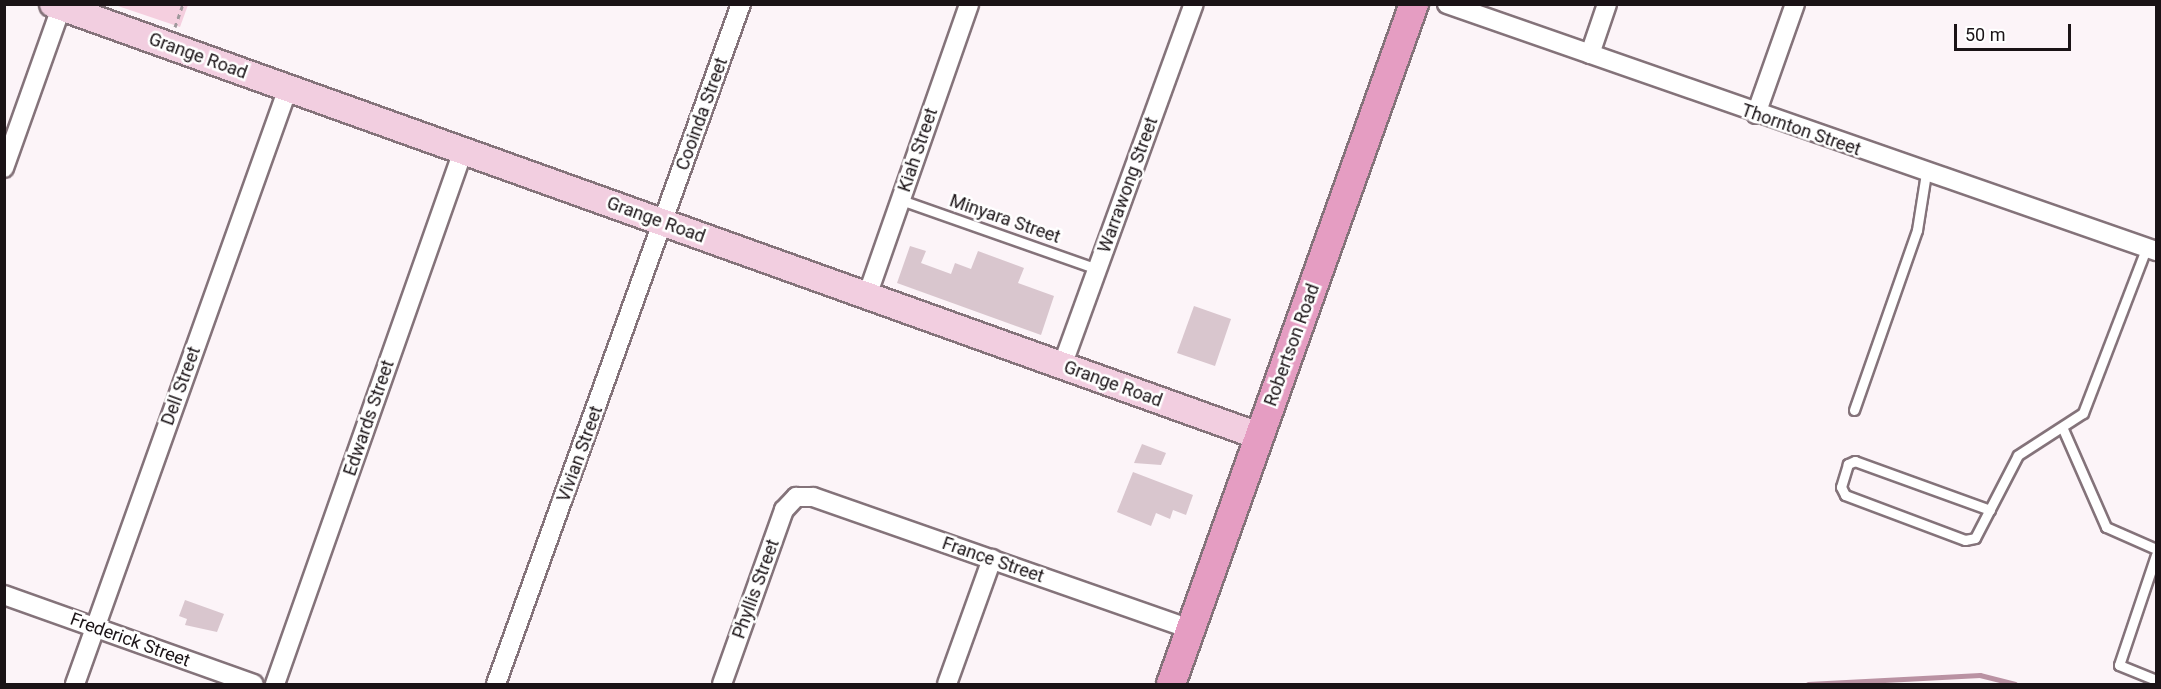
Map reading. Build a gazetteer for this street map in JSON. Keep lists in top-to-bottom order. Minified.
{"streets":{"main road":["Grange Road","Robertson Road"],"street":["Cooinda Street","Thornton Street","Kiah Street","Warrawong Street","Dell Street","Edwards Street","Vivian Street","France Street","Phyllis Street","Frederick Street"],"lane":["Minyara Street"]},"crossings":[["Grange Road","Cooinda Street"],["Grange Road","Kiah Street"],["Grange Road","Warrawong Street"],["Grange Road","Robertson Road"],["Grange Road","Dell Street"],["Grange Road","Edwards Street"],["Grange Road","Vivian Street"],["Cooinda Street","Vivian Street"],["Kiah Street","Minyara Street"],["Warrawong Street","Minyara Street"],["Robertson Road","France Street"],["Dell Street","Frederick Street"],["France Street","Phyllis Street"]],"scale_bar":"50 m"}
